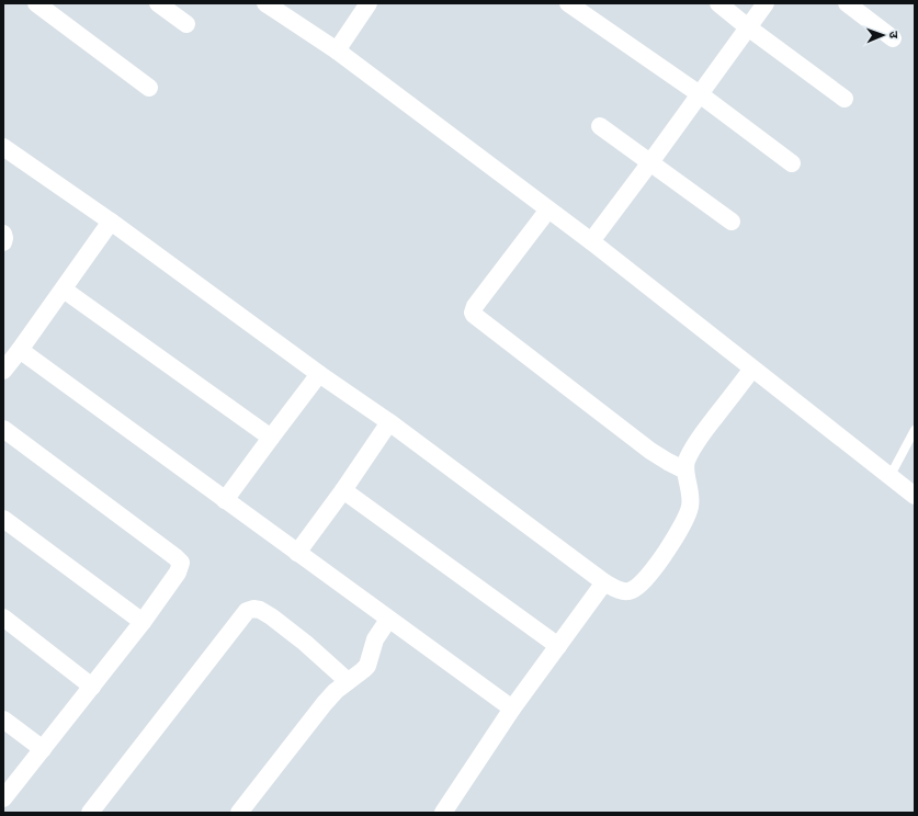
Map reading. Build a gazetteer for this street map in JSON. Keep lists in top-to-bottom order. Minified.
{"north":"right"}
